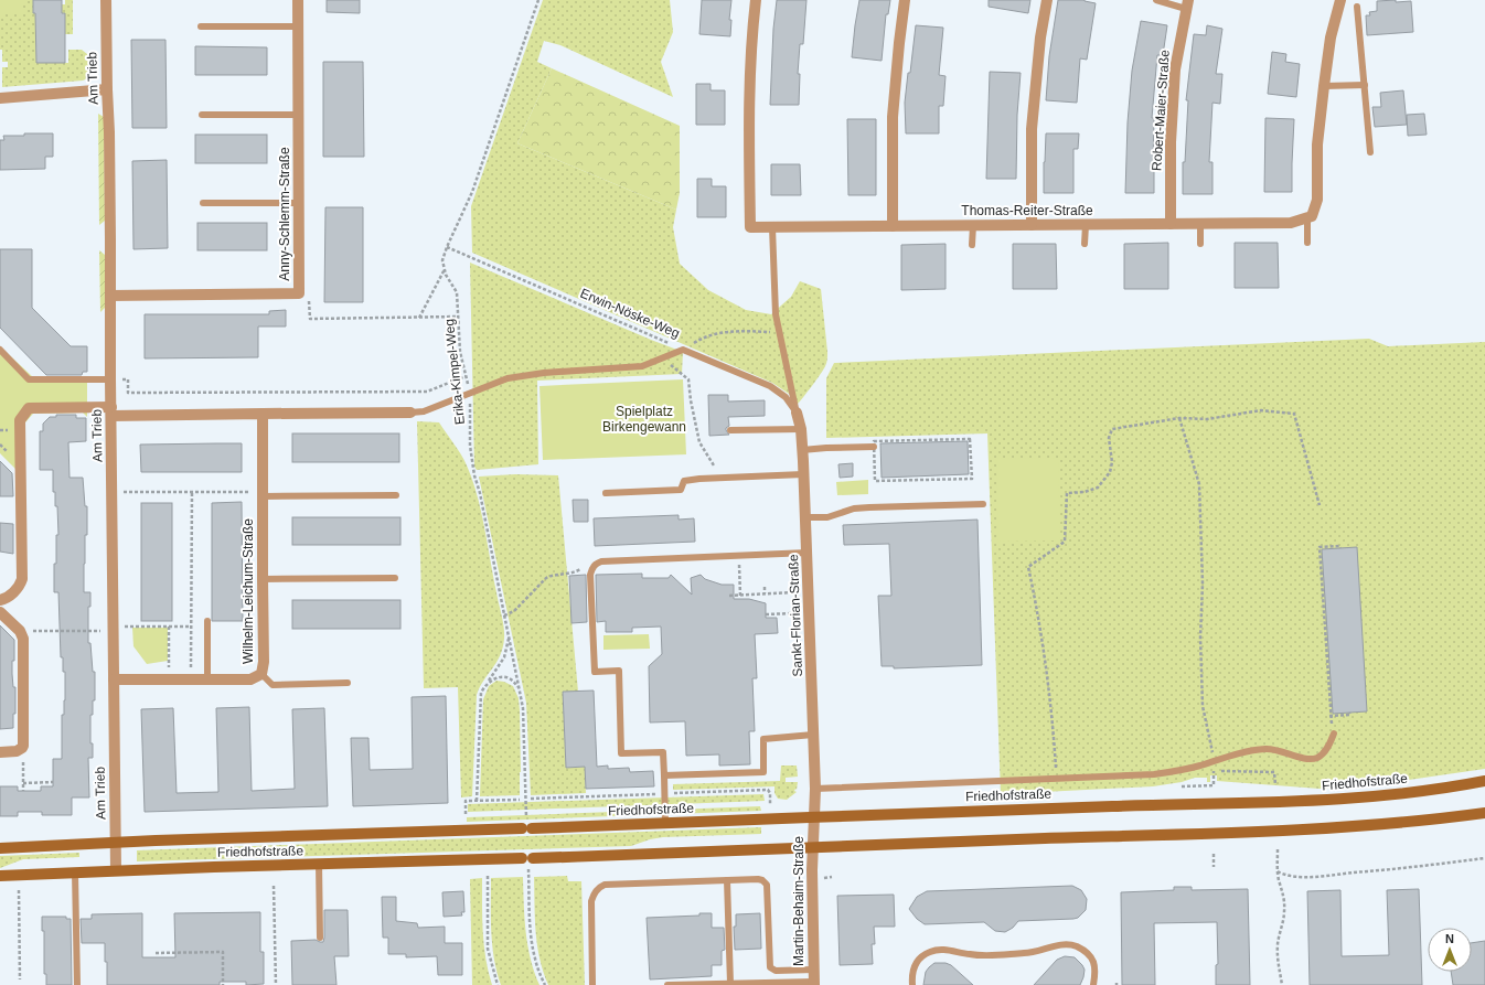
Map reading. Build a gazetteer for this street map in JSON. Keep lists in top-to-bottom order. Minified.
{"streets":{"main road":["Friedhofstraße"],"street":["Am Trieb","Robert-Maier-Straße","Thomas-Reiter-Straße","Anny-Schlemm-Straße","Wilhelm-Leichum-Straße","Sankt-Florian-Straße","Martin-Behaim-Straße"],"lane":["Erwin-Nöske-Weg"],"path":["Erika-Kimpel-Weg"]},"crossings":[["Am Trieb","Anny-Schlemm-Straße"],["Am Trieb","Wilhelm-Leichum-Straße"],["Am Trieb","Friedhofstraße"],["Robert-Maier-Straße","Thomas-Reiter-Straße"],["Erwin-Nöske-Weg","Sankt-Florian-Straße"],["Erika-Kimpel-Weg","Friedhofstraße"],["Sankt-Florian-Straße","Friedhofstraße"],["Sankt-Florian-Straße","Martin-Behaim-Straße"],["Friedhofstraße","Martin-Behaim-Straße"]],"parks":["Spielplatz Birkengewann"],"north":"top"}
